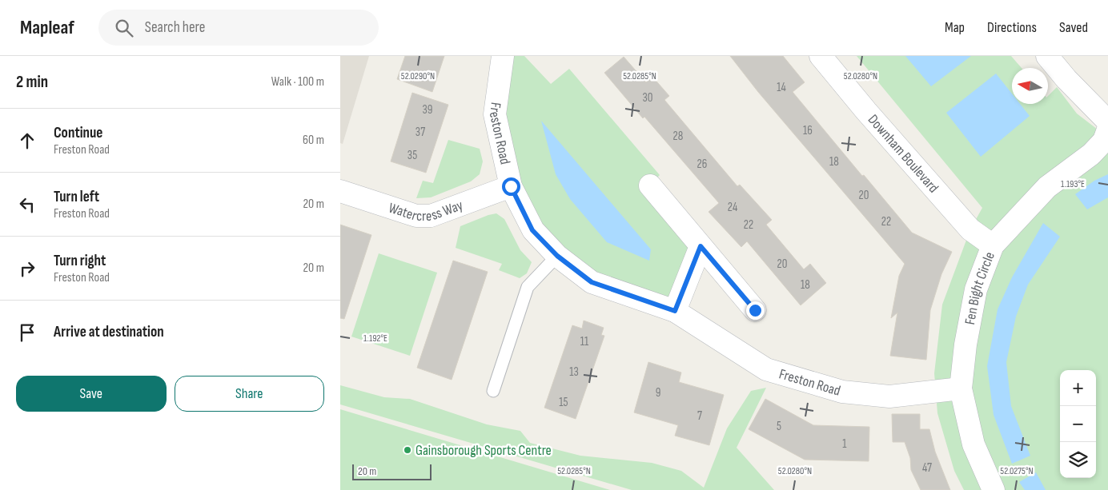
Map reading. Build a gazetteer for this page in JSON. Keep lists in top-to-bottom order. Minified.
{"streets":{"street":["Freston Road","Downham Boulevard","Watercress Way","Fen Bight Circle"]},"crossings":[["Freston Road","Watercress Way"],["Freston Road","Fen Bight Circle"],["Downham Boulevard","Fen Bight Circle"]],"places":["Gainsborough Sports Centre"],"house_numbers":["14","30","39","16","37","28","35","18","26","20","24","22","22","20","18","11","13","9","15","7","5","1","47"],"scale_bar":"20 m","north":"left","page":{"header":"Mapleaf","search":"Search here","nav":["Map","Directions","Saved"],"heading":["2 min","Walk · 100 m"],"list":[["Continue","Freston Road","60 m"],["Turn left","Freston Road","20 m"],["Turn right","Freston Road","20 m"],"Arrive at destination"],"buttons":["Save","Share"],"map_buttons":["+","−"],"scale":"20 m"},"coordinates":["52.0290°N","52.0285°N","52.0280°N","1.193°E","1.192°E","52.0275°N"]}
